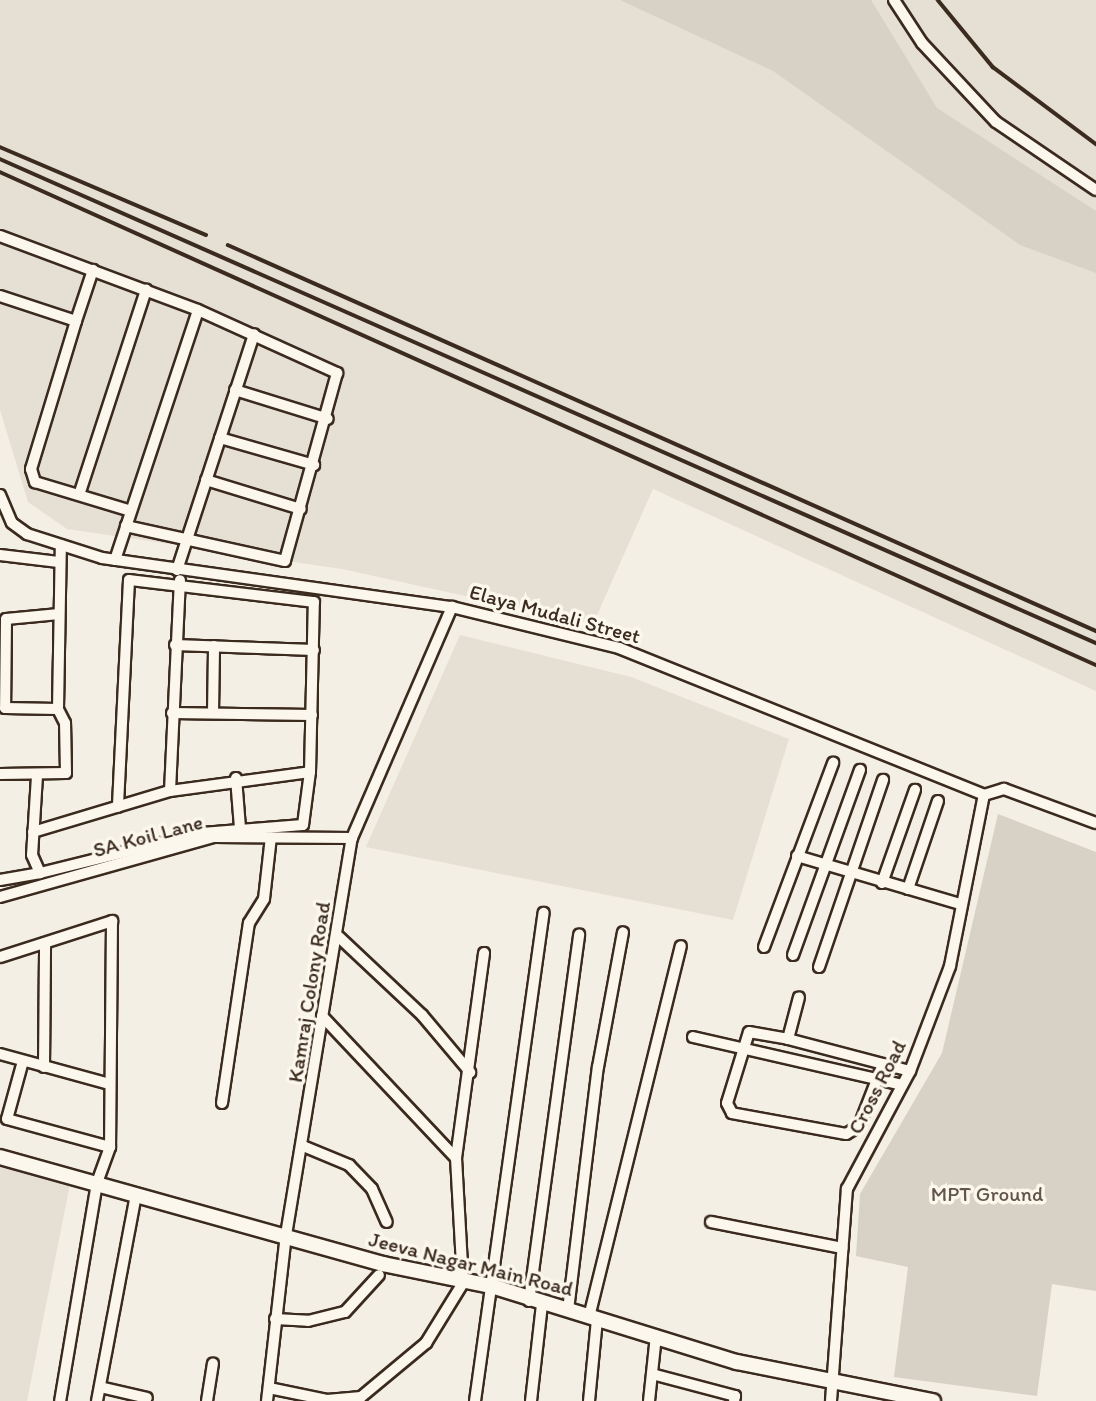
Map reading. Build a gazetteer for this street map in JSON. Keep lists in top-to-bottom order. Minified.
{"streets":{"street":["Elaya Mudali Street","SA Koil Lane","Kamraj Colony Road","Cross Road","Jeeva Nagar Main Road"]},"crossings":[["Elaya Mudali Street","Kamraj Colony Road"],["Elaya Mudali Street","Cross Road"],["SA Koil Lane","Kamraj Colony Road"],["Kamraj Colony Road","Jeeva Nagar Main Road"],["Cross Road","Jeeva Nagar Main Road"]],"parks":["MPT Ground"]}
